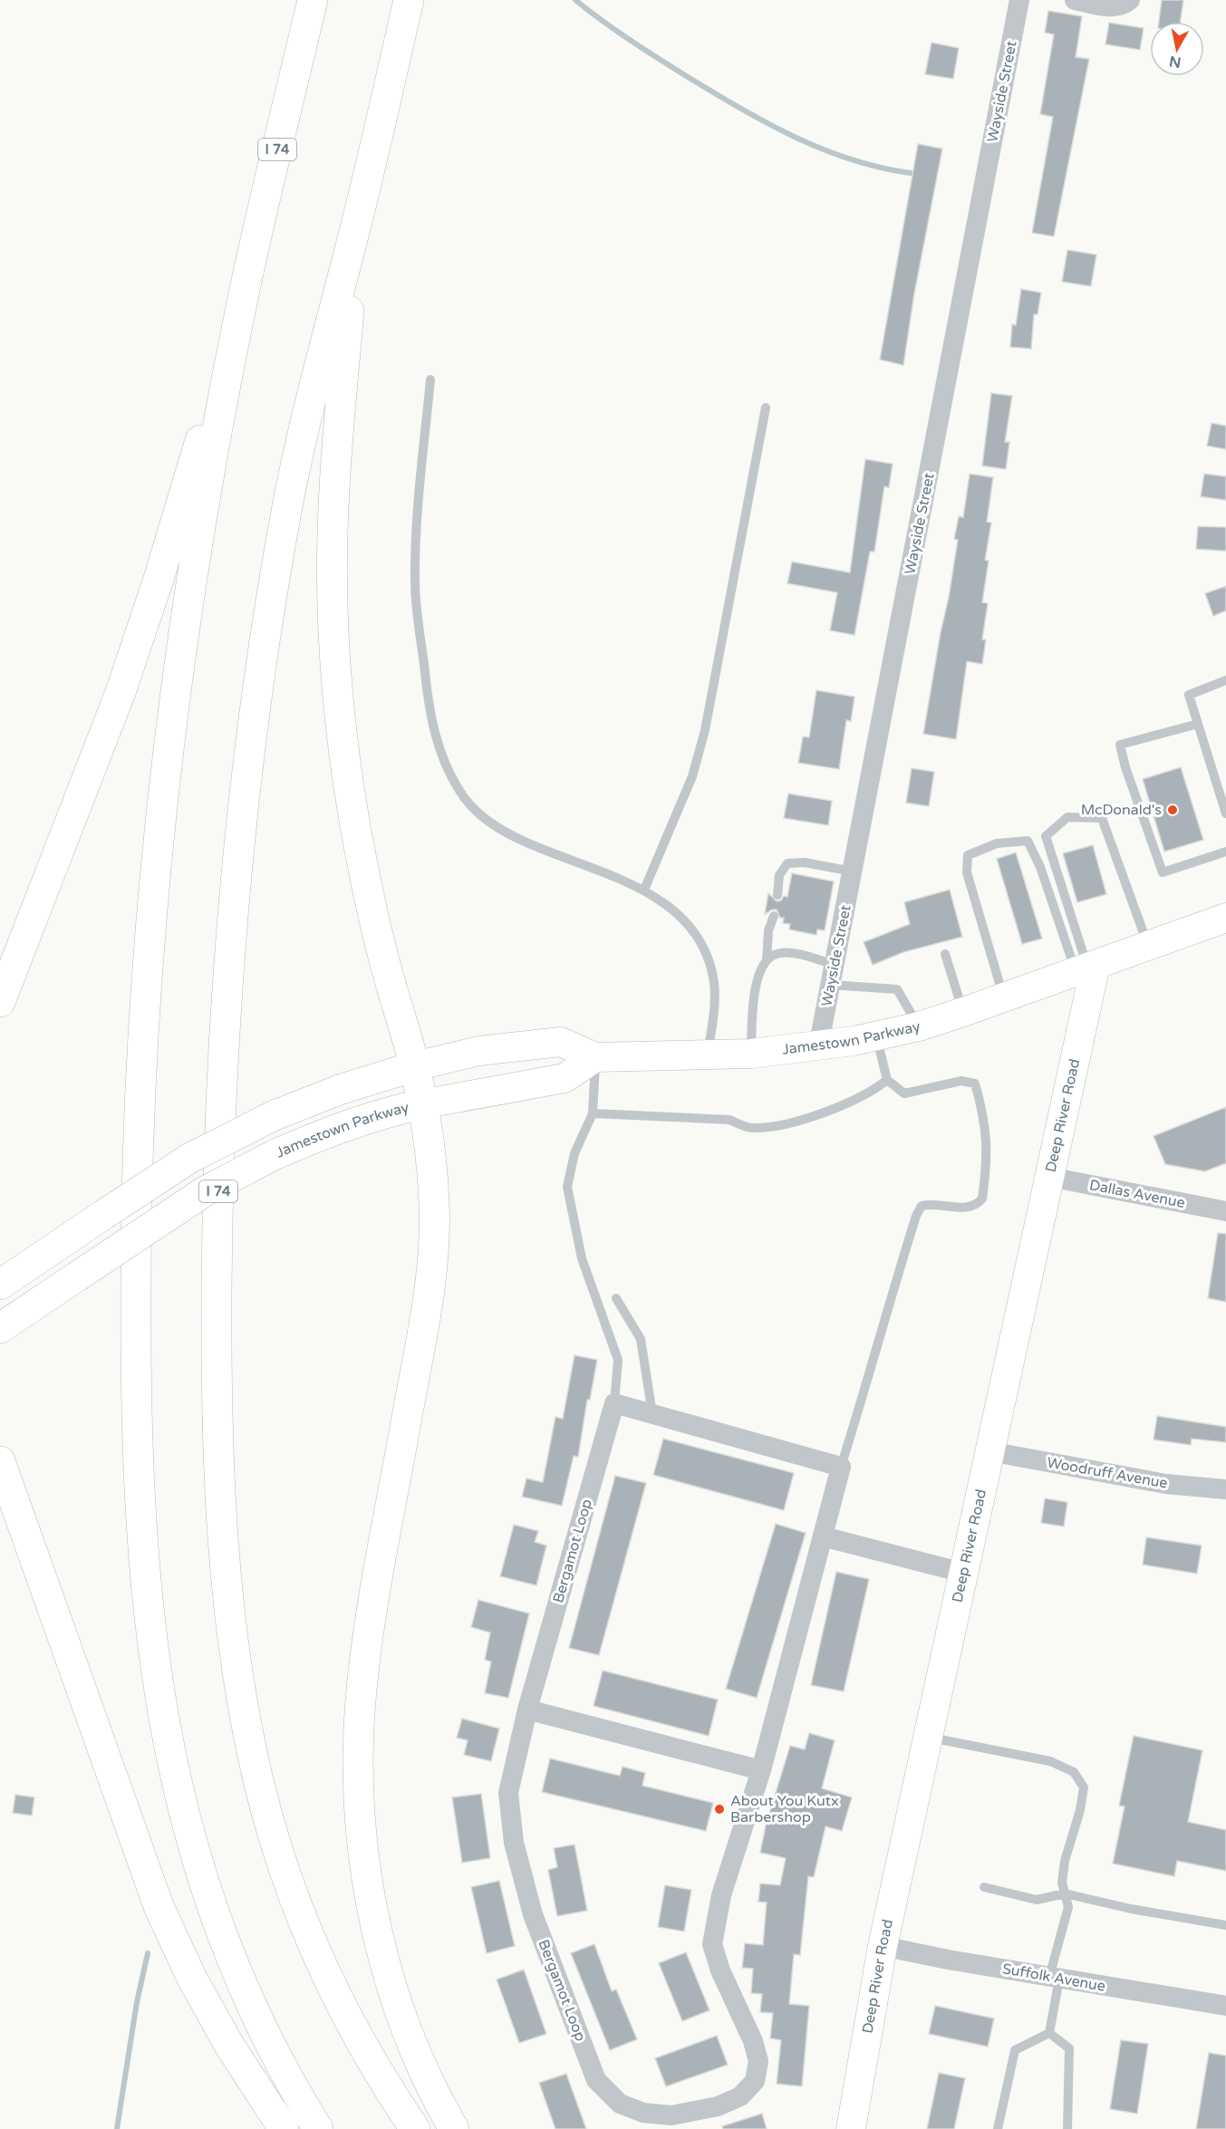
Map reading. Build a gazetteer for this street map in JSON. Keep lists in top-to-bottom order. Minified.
{"streets":{"main road":["I 74","Jamestown Parkway"],"street":["Wayside Street","Deep River Road","Dallas Avenue","Woodruff Avenue","Bergamot Loop","Suffolk Avenue"]},"crossings":[["Wayside Street","Jamestown Parkway"],["Jamestown Parkway","Deep River Road"],["Deep River Road","Dallas Avenue"],["Deep River Road","Woodruff Avenue"],["Deep River Road","Suffolk Avenue"]],"places":["McDonald's","About You Kutx Barbershop"],"north":"bottom"}
